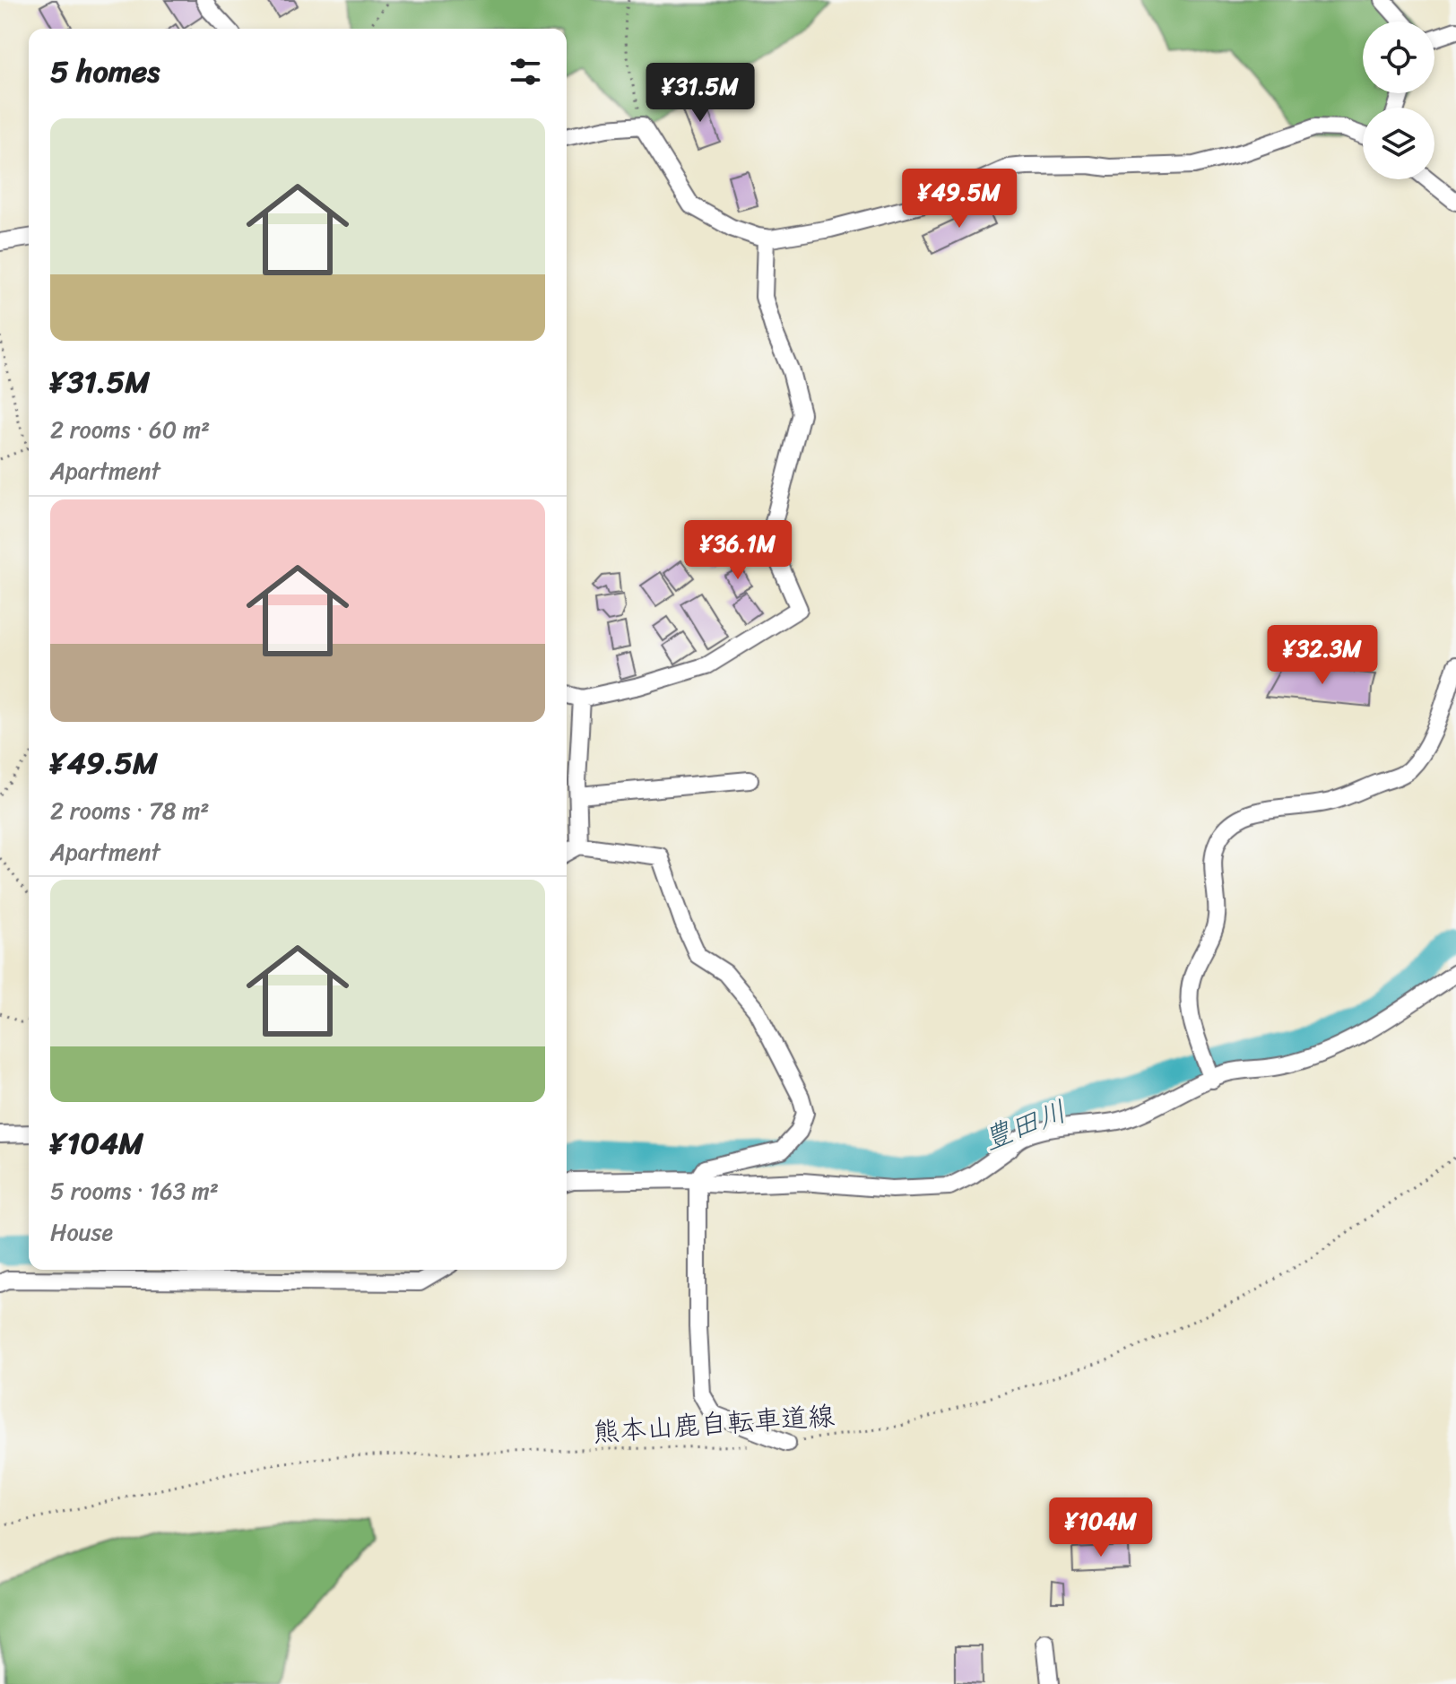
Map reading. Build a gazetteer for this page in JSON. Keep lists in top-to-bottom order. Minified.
{"streets":{"path":["熊本山鹿自転車道線"]},"water":["豊田川"],"page":{"heading":"5 homes","price":["¥31.5M","¥49.5M","¥36.1M","¥32.3M","¥104M"],"list":[{"name":"¥31.5M","note":"2 rooms · 60 m² · Apartment"},{"name":"¥49.5M","note":"2 rooms · 78 m² · Apartment"},{"name":"¥104M","note":"5 rooms · 163 m² · House"}]}}
